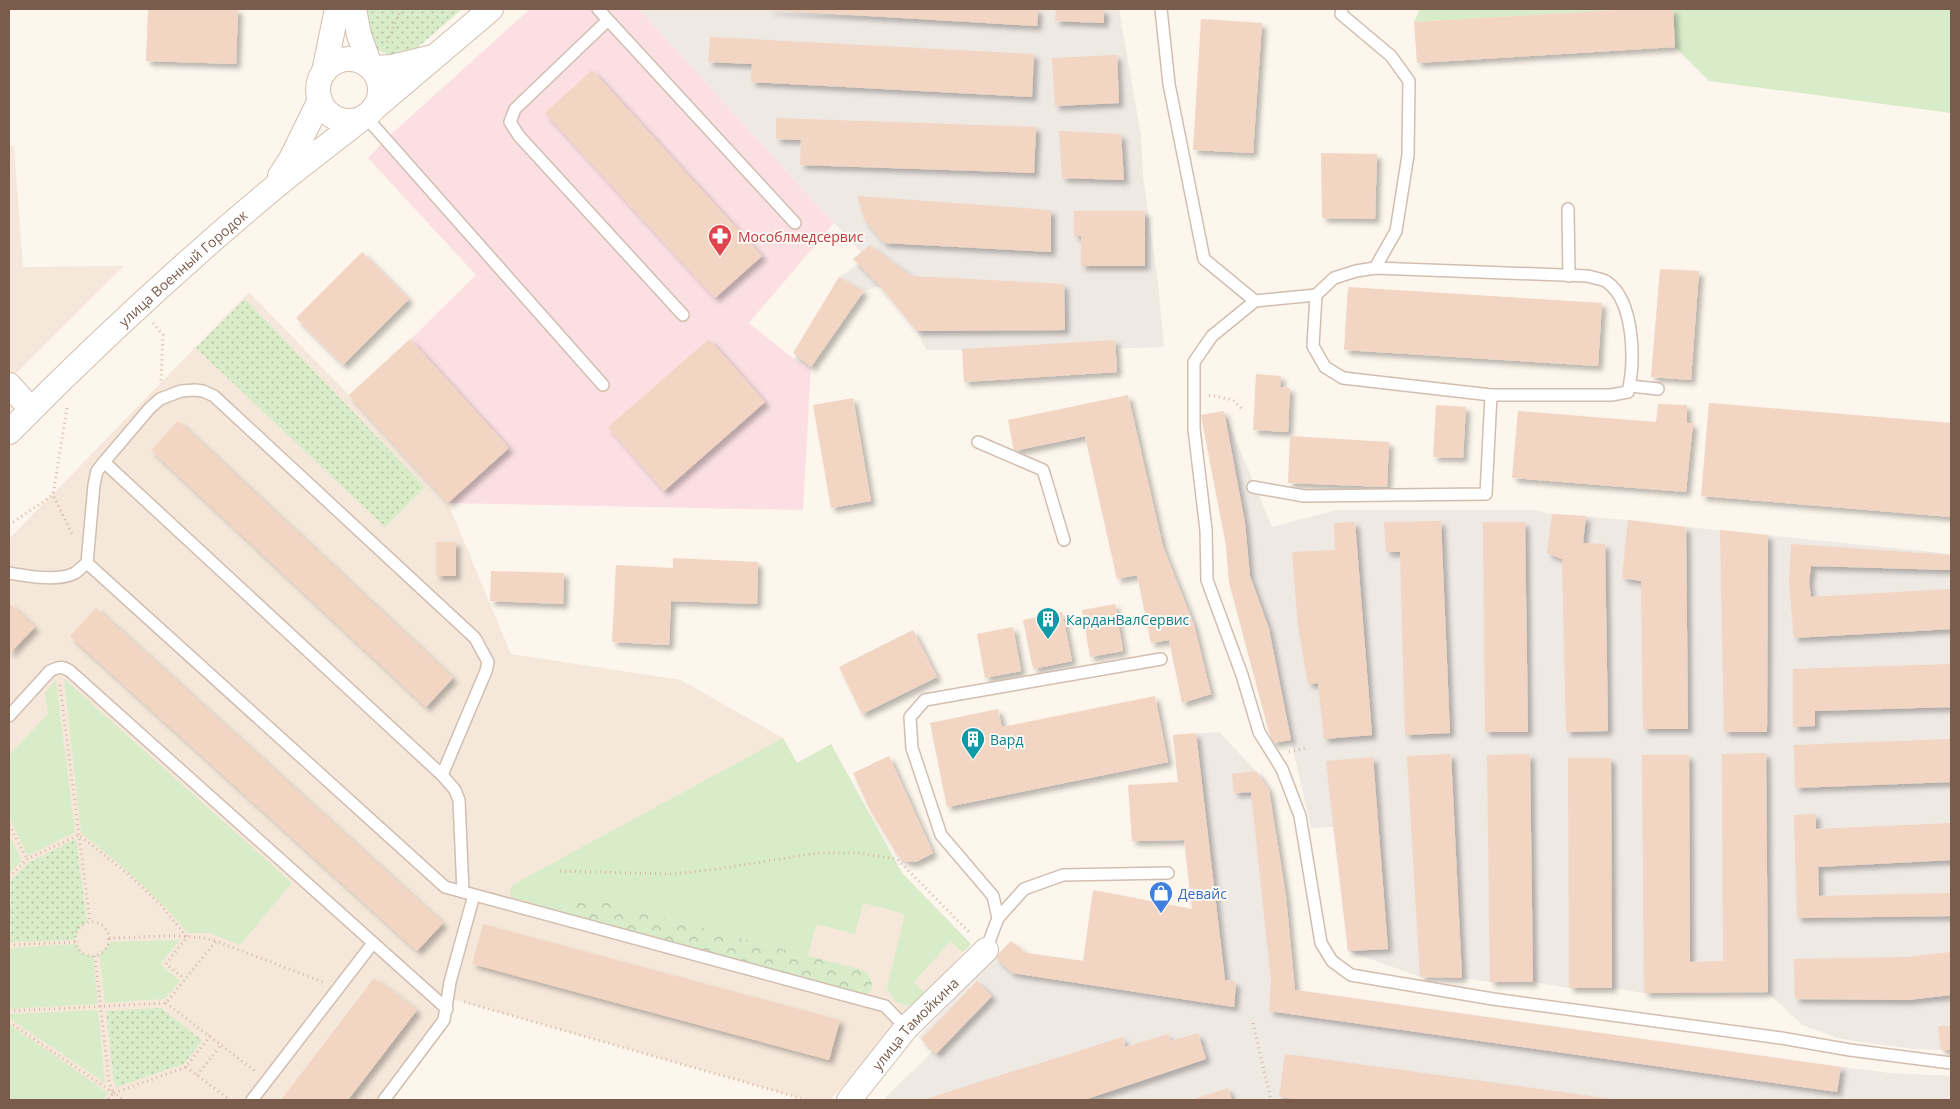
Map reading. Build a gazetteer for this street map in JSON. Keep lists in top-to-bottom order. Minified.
{"streets":{"street":["улица Военный Городок","улица Тамойкина"]},"places":{"pharmacy":["Мособлмедсервис"],"building":["КарданВалСервис","Вард"],"shop":["Девайс"]}}
